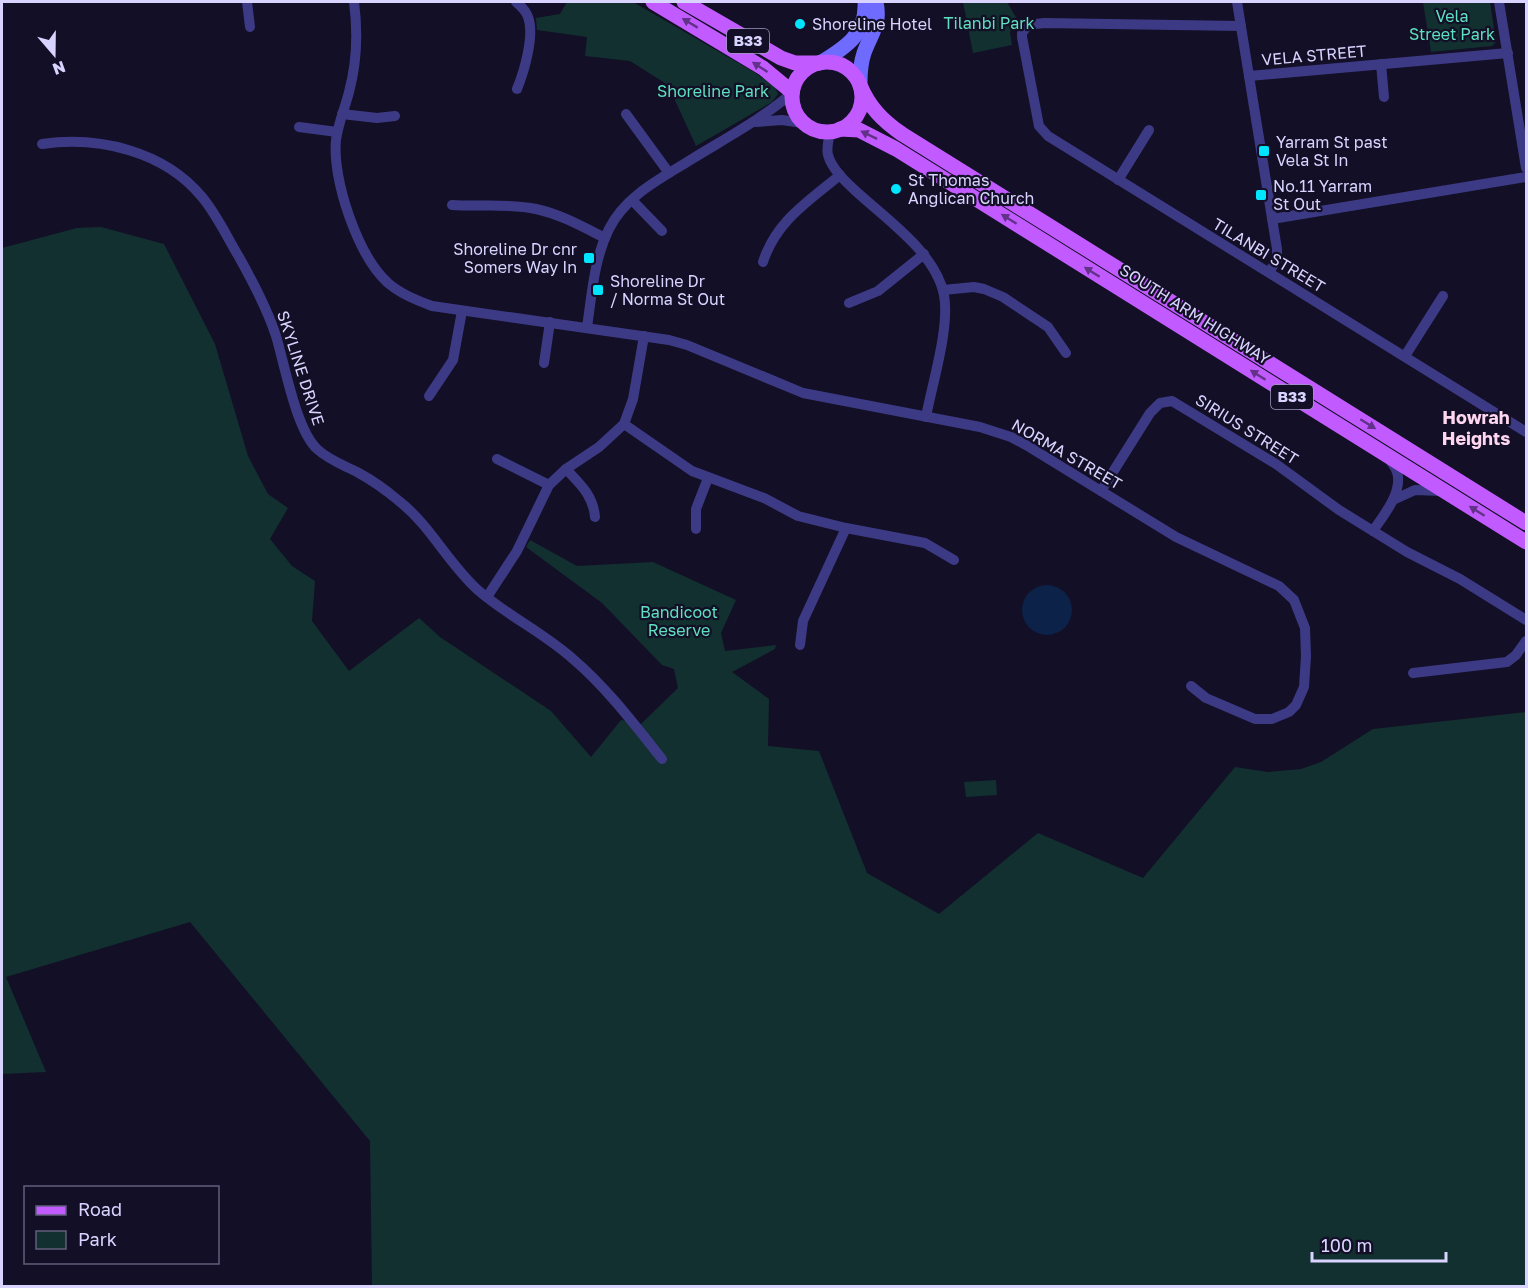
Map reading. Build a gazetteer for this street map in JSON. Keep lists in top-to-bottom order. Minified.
{"streets":{"main road":["B33","SOUTH ARM HIGHWAY"],"street":["VELA STREET","TILANBI STREET","SKYLINE DRIVE","SIRIUS STREET","NORMA STREET"]},"crossings":[["B33","SOUTH ARM HIGHWAY"],["SIRIUS STREET","NORMA STREET"]],"districts":["Howrah Heights"],"parks":["Vela Street Park","Tilanbi Park","Shoreline Park","Bandicoot Reserve"],"places":{"other":["Shoreline Hotel","St Thomas Anglican Church"],"transit":["Yarram St past Vela St In","No.11 Yarram St Out","Shoreline Dr cnr Somers Way In","Shoreline Dr / Norma St Out"]},"legend":["Road","Park"],"scale_bar":"100 m","north":"bottom"}
